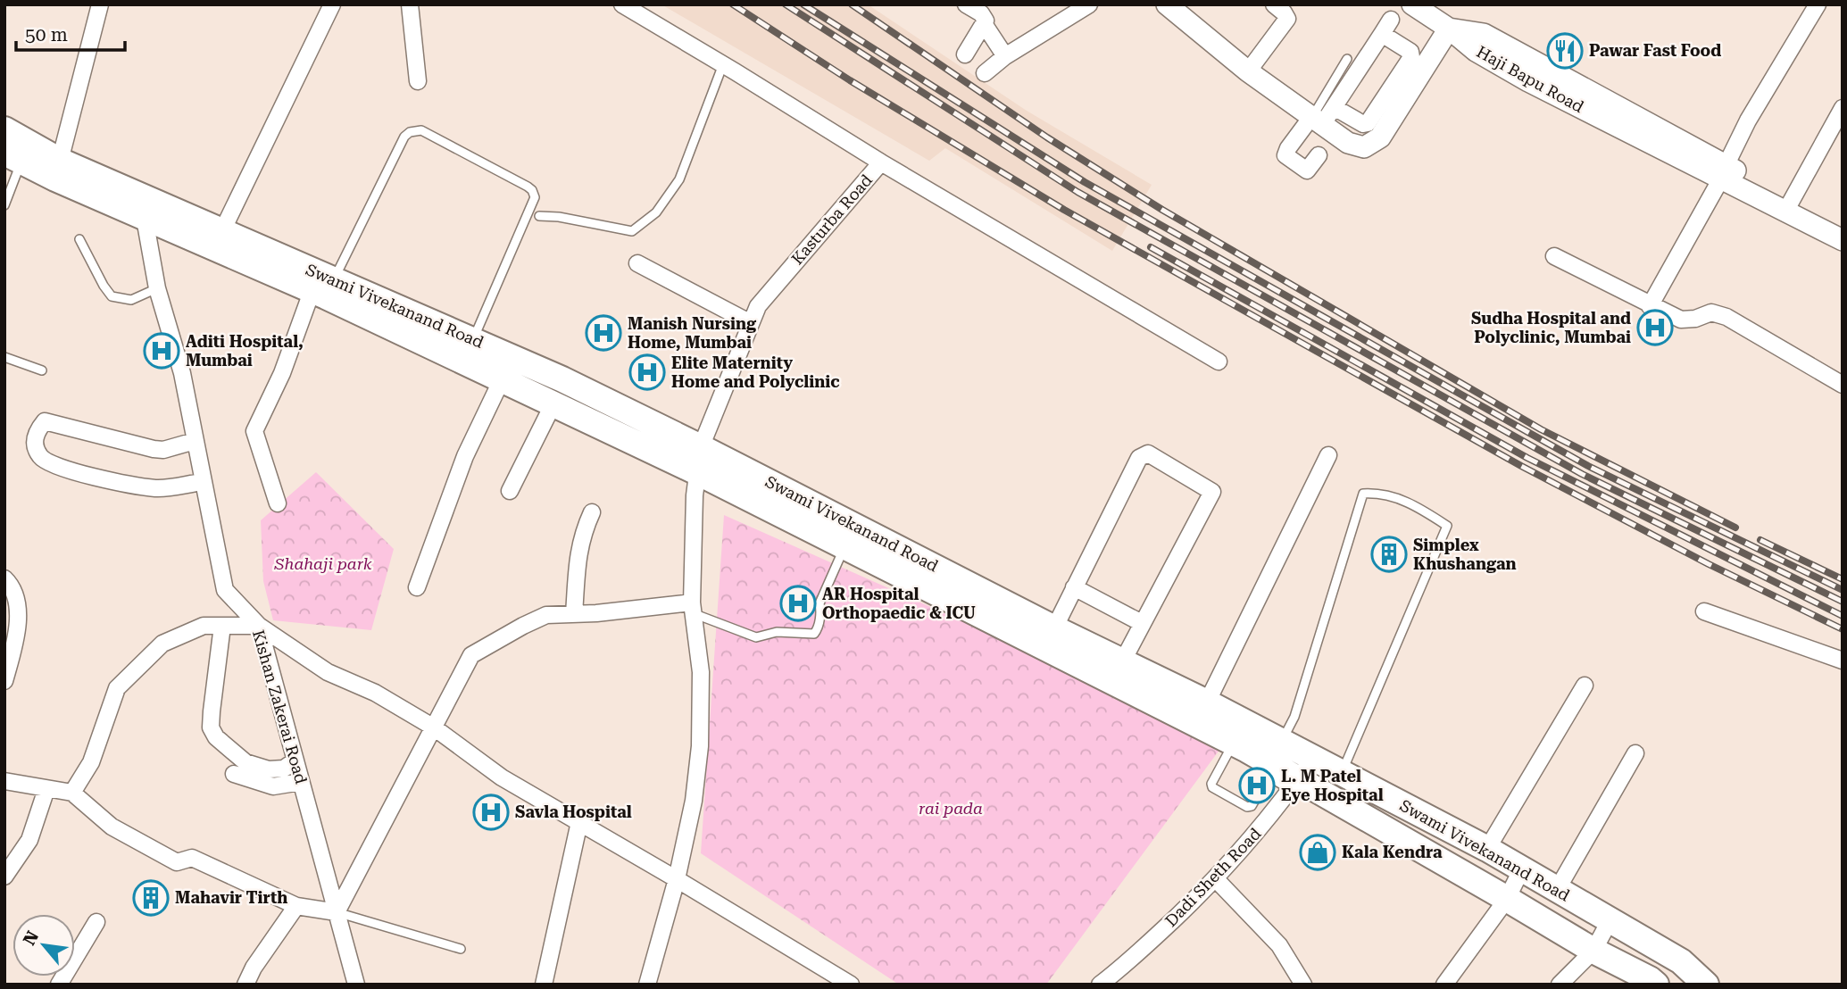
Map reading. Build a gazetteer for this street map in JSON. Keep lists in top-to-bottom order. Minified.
{"streets":{"main road":["Swami Vivekanand Road"],"street":["Haji Bapu Road","Kasturba Road","Kishan Zakerai Road","Dadi Sheth Road"]},"crossings":[["Kasturba Road","Swami Vivekanand Road"],["Swami Vivekanand Road","Kishan Zakerai Road"],["Swami Vivekanand Road","Dadi Sheth Road"]],"parks":["Shahaji park","rai pada"],"places":{"restaurant":["Pawar Fast Food"],"hospital":["Sudha Hospital and Polyclinic, Mumbai","Manish Nursing Home, Mumbai","Aditi Hospital, Mumbai","Elite Maternity Home and Polyclinic","AR Hospital Orthopaedic & ICU","L. M Patel Eye Hospital","Savla Hospital"],"building":["Simplex Khushangan","Mahavir Tirth"],"shop":["Kala Kendra"]},"scale_bar":"50 m","north":"top left"}
